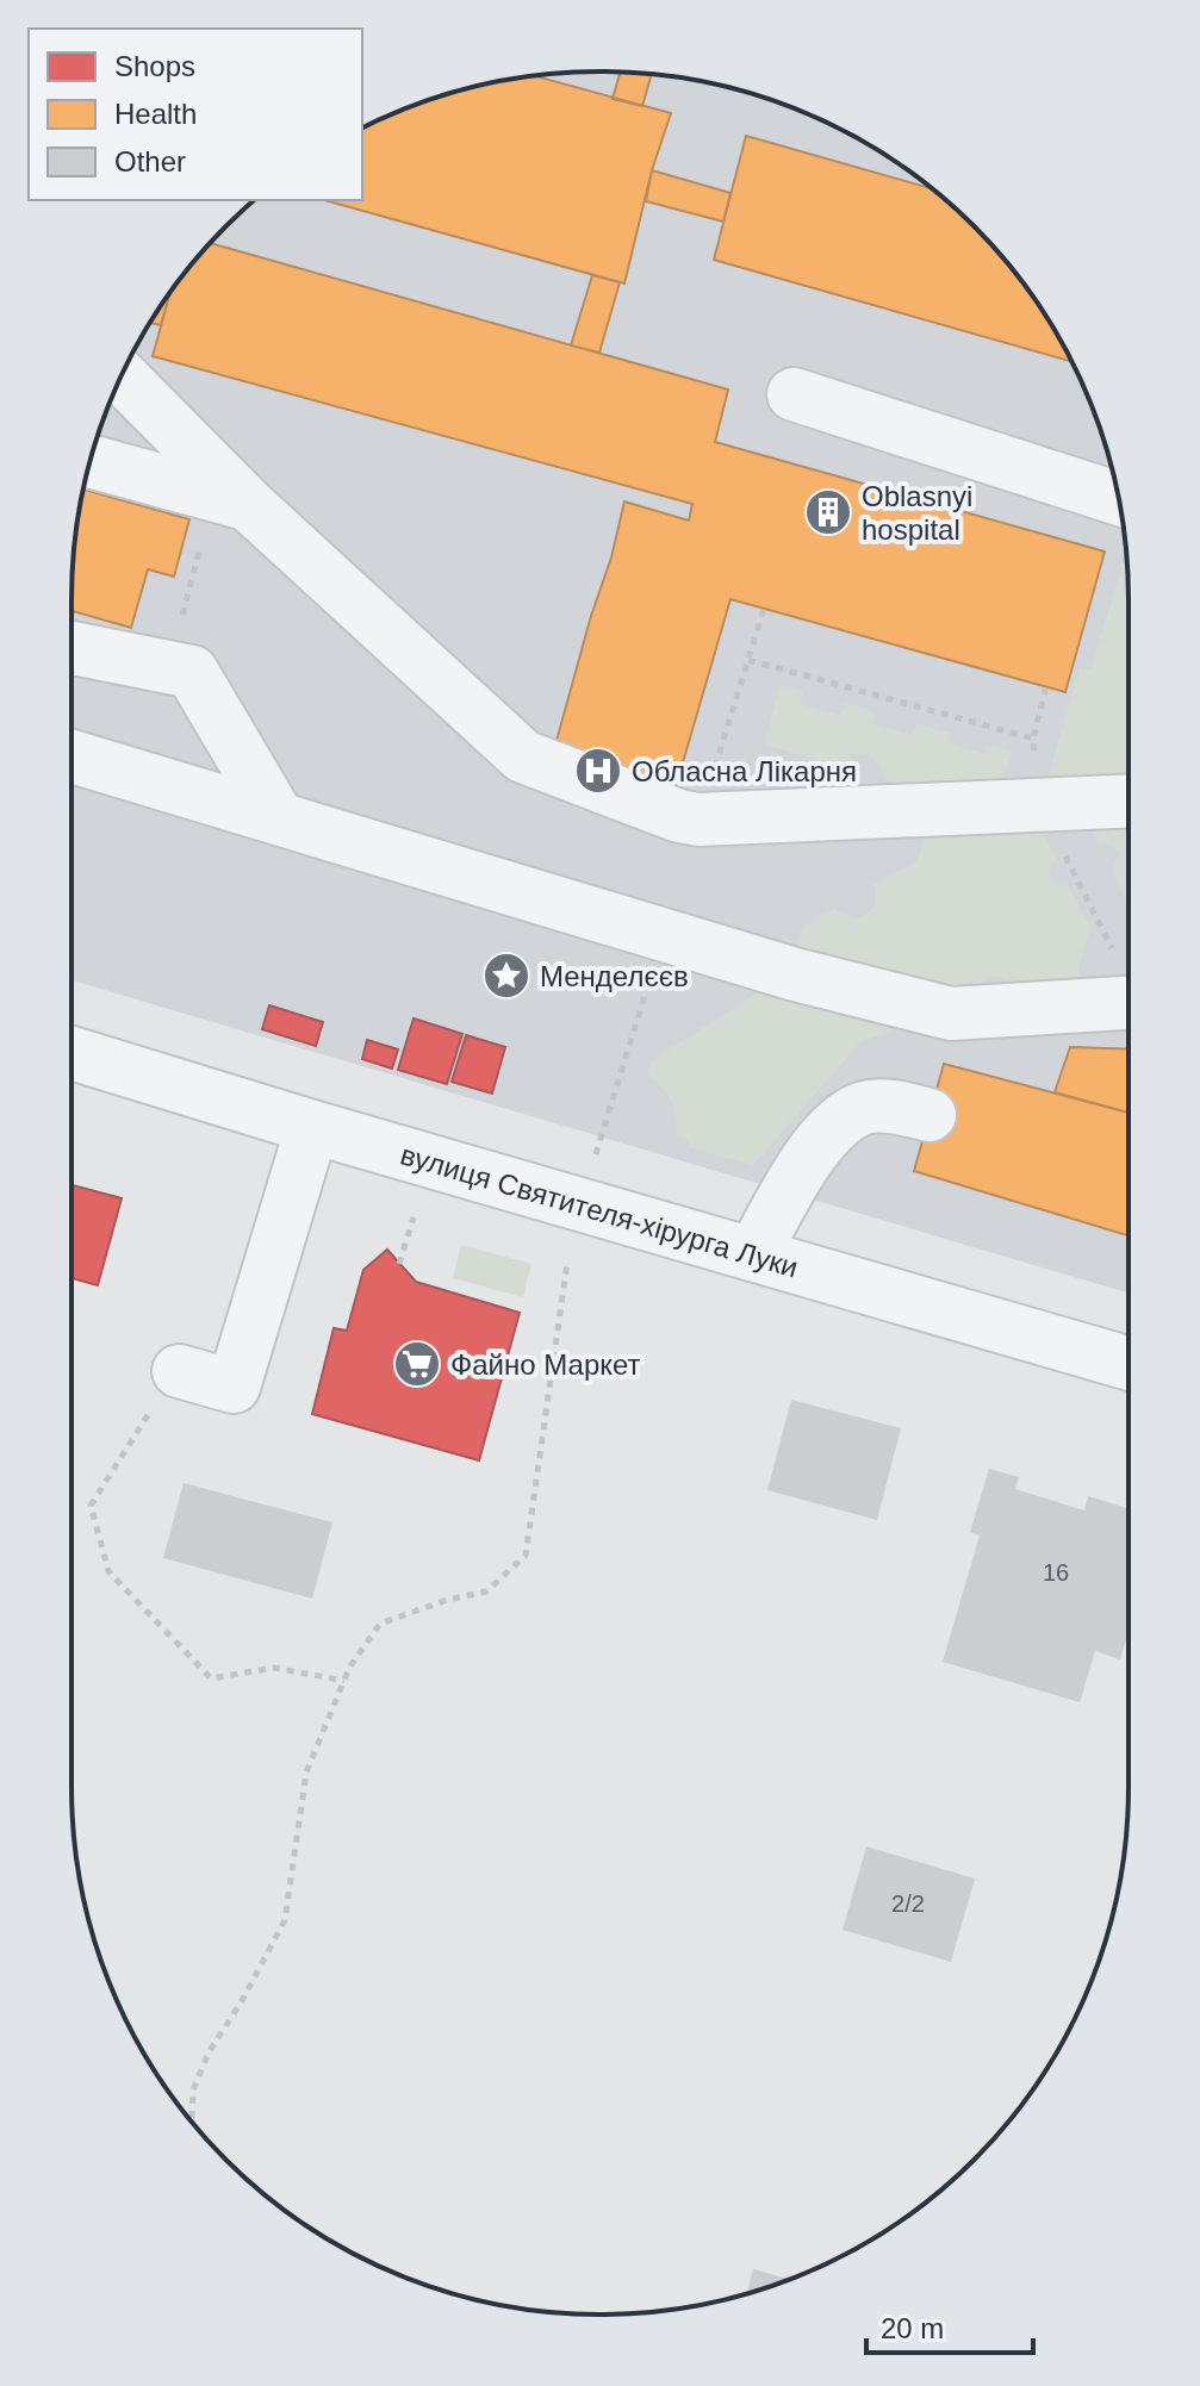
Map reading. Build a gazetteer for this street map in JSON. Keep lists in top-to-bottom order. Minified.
{"streets":{"street":["вулиця Святителя-хірурга Луки"]},"places":{"building":["Oblasnyi hospital"],"hospital":["Обласна Лікарня"],"place":["Менделєєв"],"supermarket":["Файно Маркет"]},"house_numbers":["16","2/2"],"legend":["Shops","Health","Other"],"scale_bar":"20 m"}
